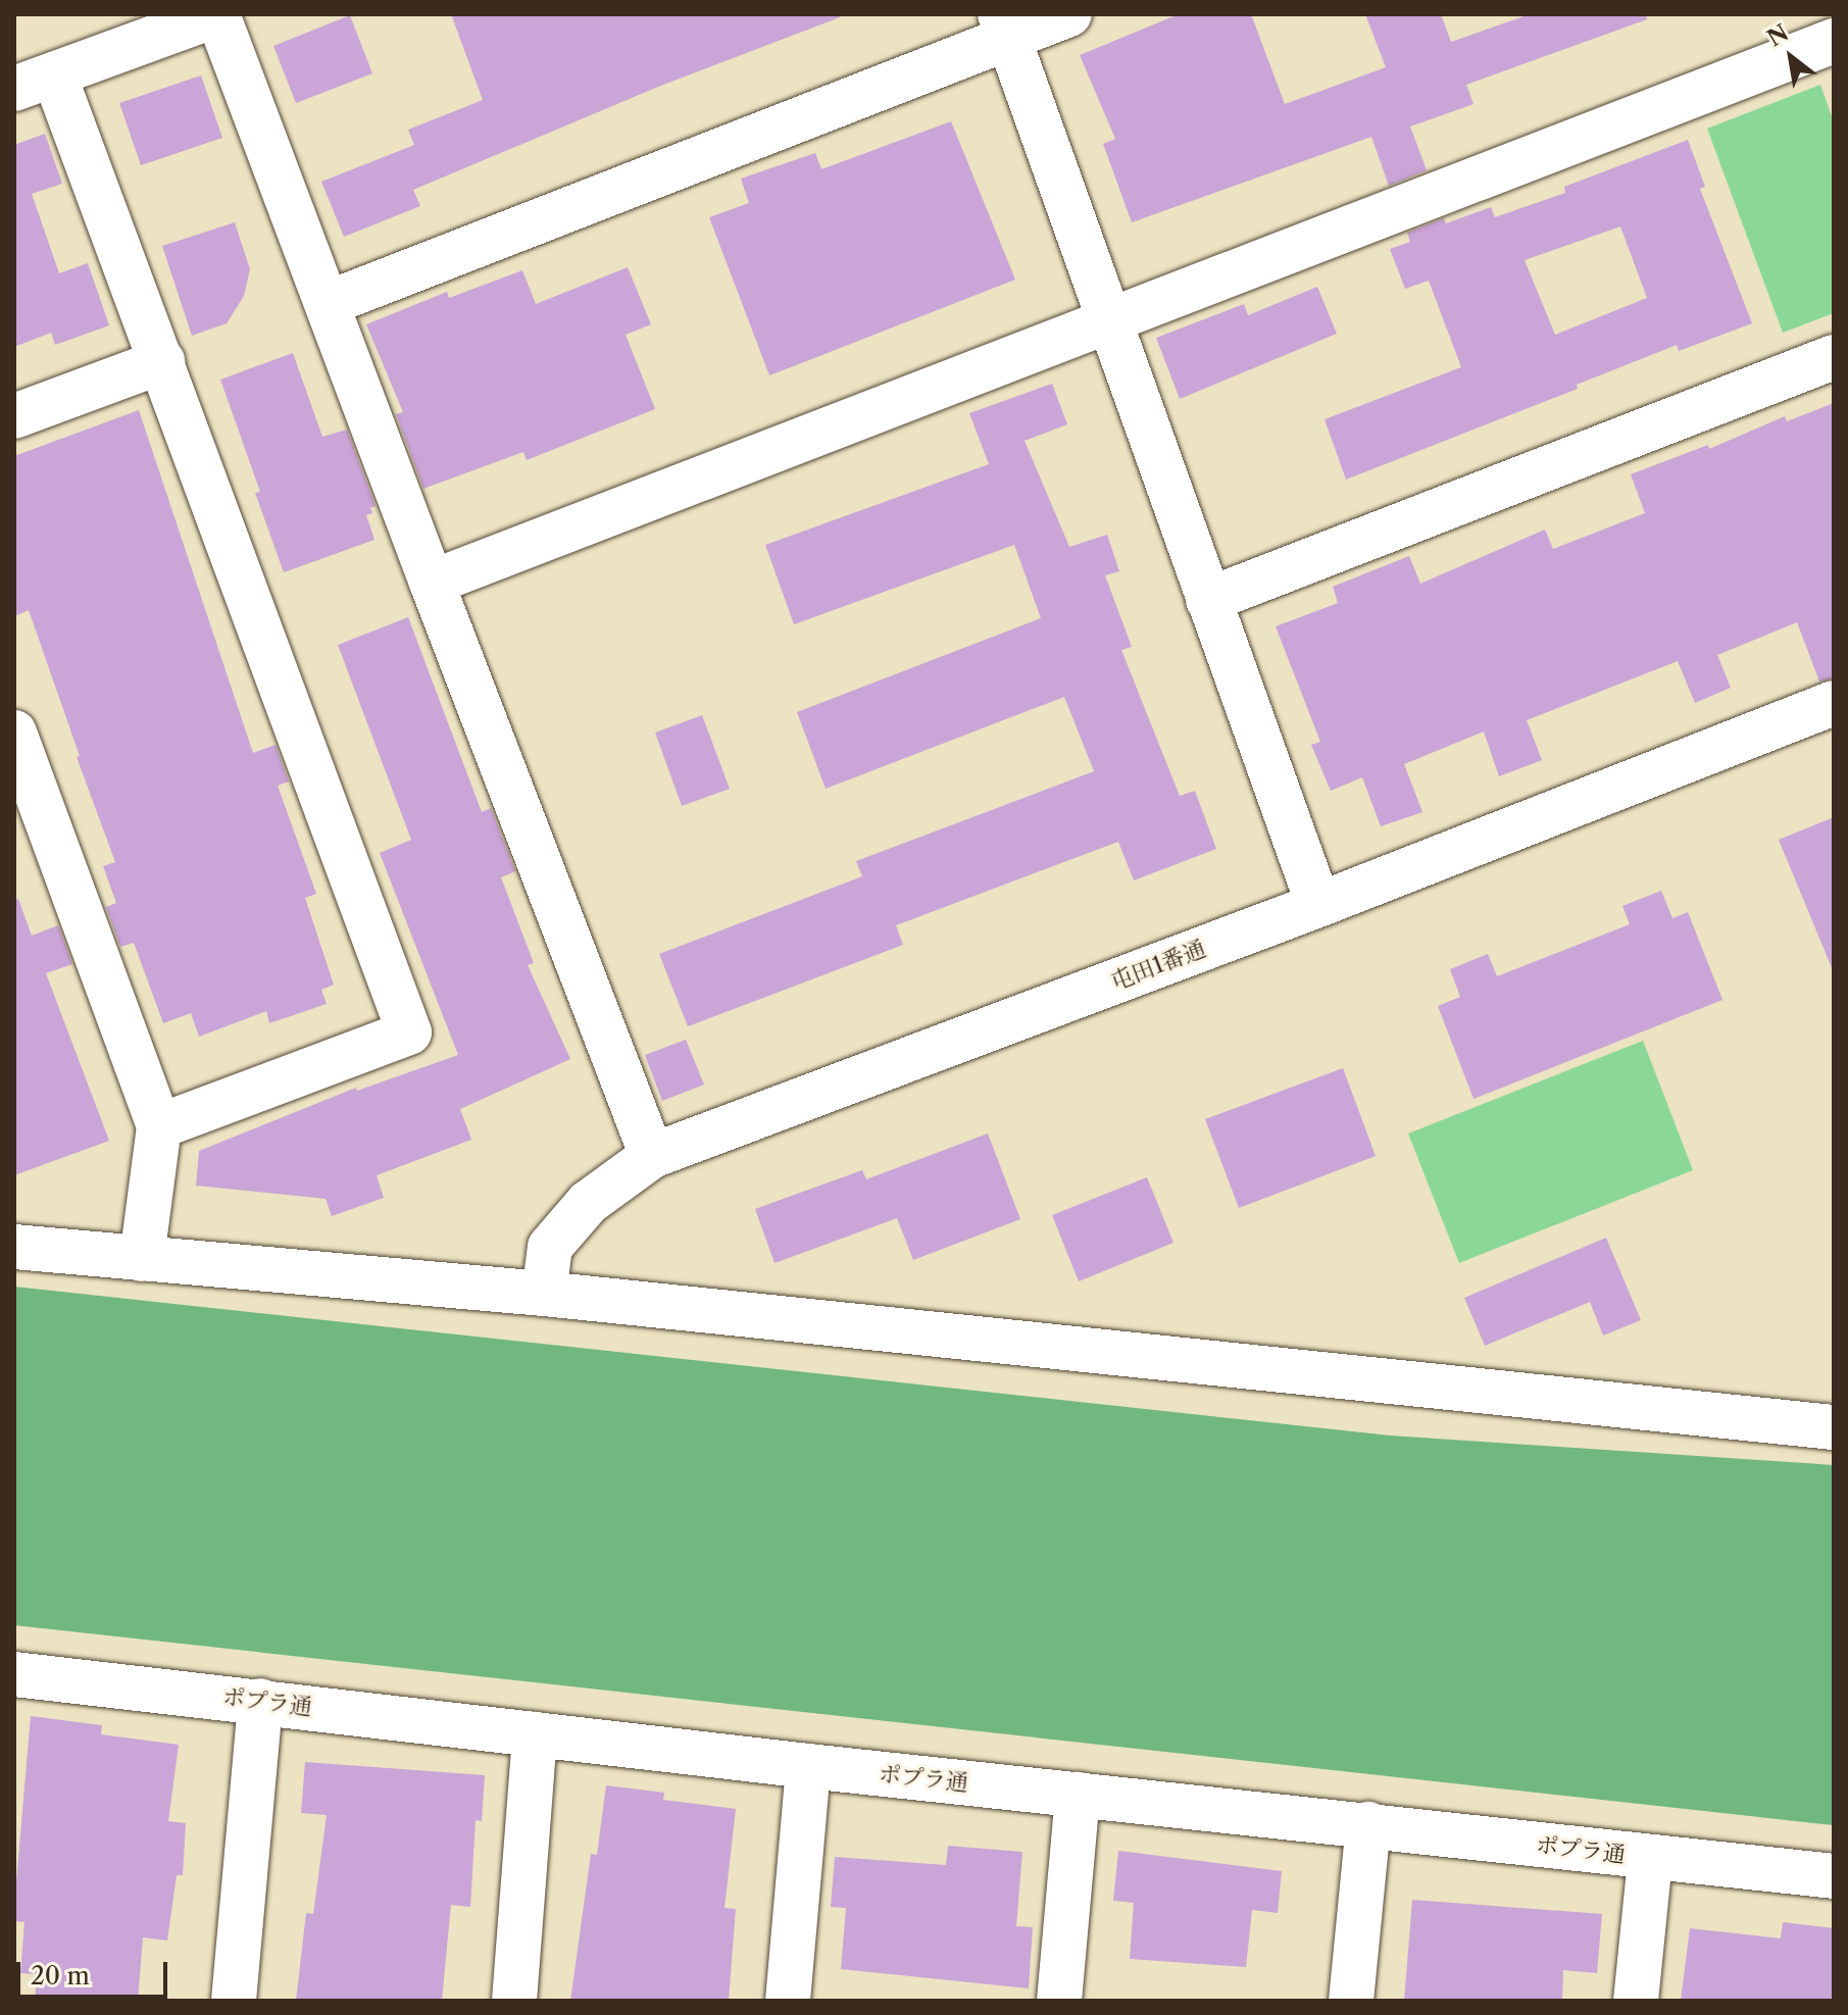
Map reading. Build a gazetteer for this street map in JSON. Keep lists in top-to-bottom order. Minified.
{"streets":{"street":["屯田1番通","ポプラ通"]},"scale_bar":"20 m","north":"top left"}
